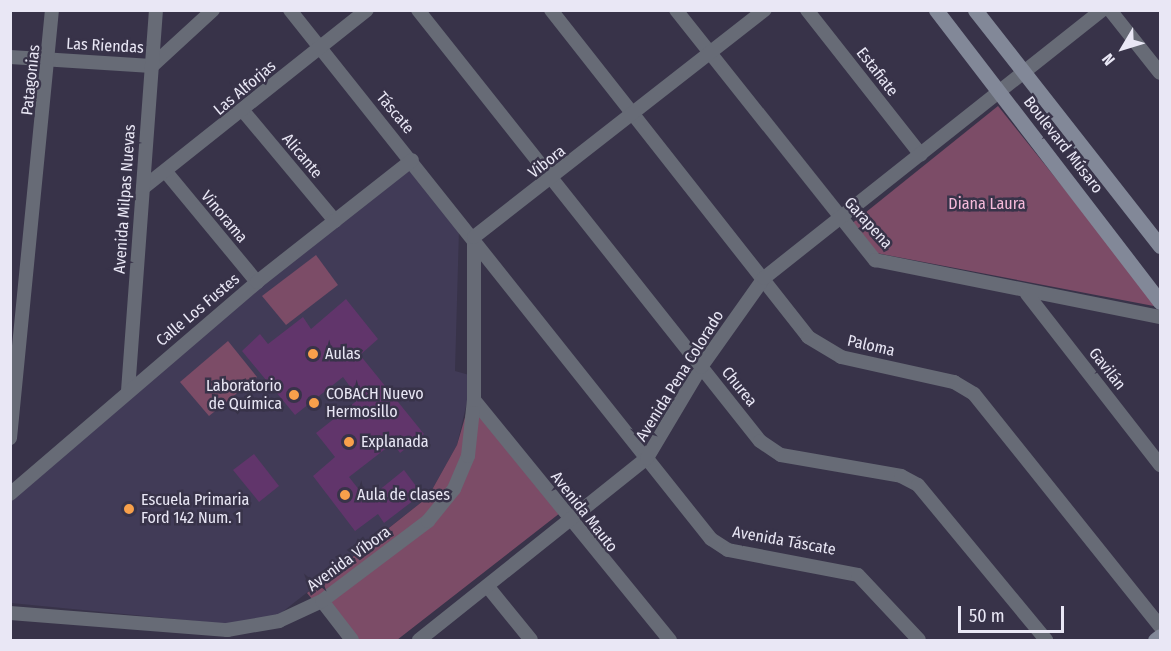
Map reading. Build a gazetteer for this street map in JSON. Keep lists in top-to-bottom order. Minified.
{"streets":{"street":["Las Riendas","Estafiate","Patagonias","Las Alforjas","Táscate","Boulevard Músaro","Alicante","Vibora","Avenida Milpas Nuevas","Vinorama","Garapena","Calle Los Fustes","Paloma","Gavilán","Avenida Pena Colorado","Churea","Avenida Mauto","Avenida Táscate","Avenida Víbora"]},"crossings":[["Las Riendas","Patagonias"],["Las Riendas","Avenida Milpas Nuevas"],["Estafiate","Avenida Pena Colorado"],["Las Alforjas","Táscate"],["Las Alforjas","Alicante"],["Las Alforjas","Avenida Milpas Nuevas"],["Las Alforjas","Vinorama"],["Táscate","Vibora"],["Táscate","Calle Los Fustes"],["Táscate","Avenida Táscate"],["Boulevard Músaro","Avenida Pena Colorado"],["Alicante","Calle Los Fustes"],["Vibora","Garapena"],["Vibora","Paloma"],["Vibora","Churea"],["Vibora","Avenida Táscate"],["Avenida Milpas Nuevas","Calle Los Fustes"],["Vinorama","Calle Los Fustes"],["Garapena","Gavilán"],["Garapena","Avenida Pena Colorado"],["Paloma","Avenida Pena Colorado"],["Avenida Pena Colorado","Churea"],["Avenida Pena Colorado","Avenida Mauto"],["Avenida Pena Colorado","Avenida Táscate"],["Avenida Mauto","Avenida Víbora"]],"parks":["Diana Laura"],"places":["Aulas","Laboratorio de Química","COBACH Nuevo Hermosillo","Explanada","Aula de clases","Escuela Primaria Ford 142 Num. 1"],"scale_bar":"50 m","north":"bottom left"}
